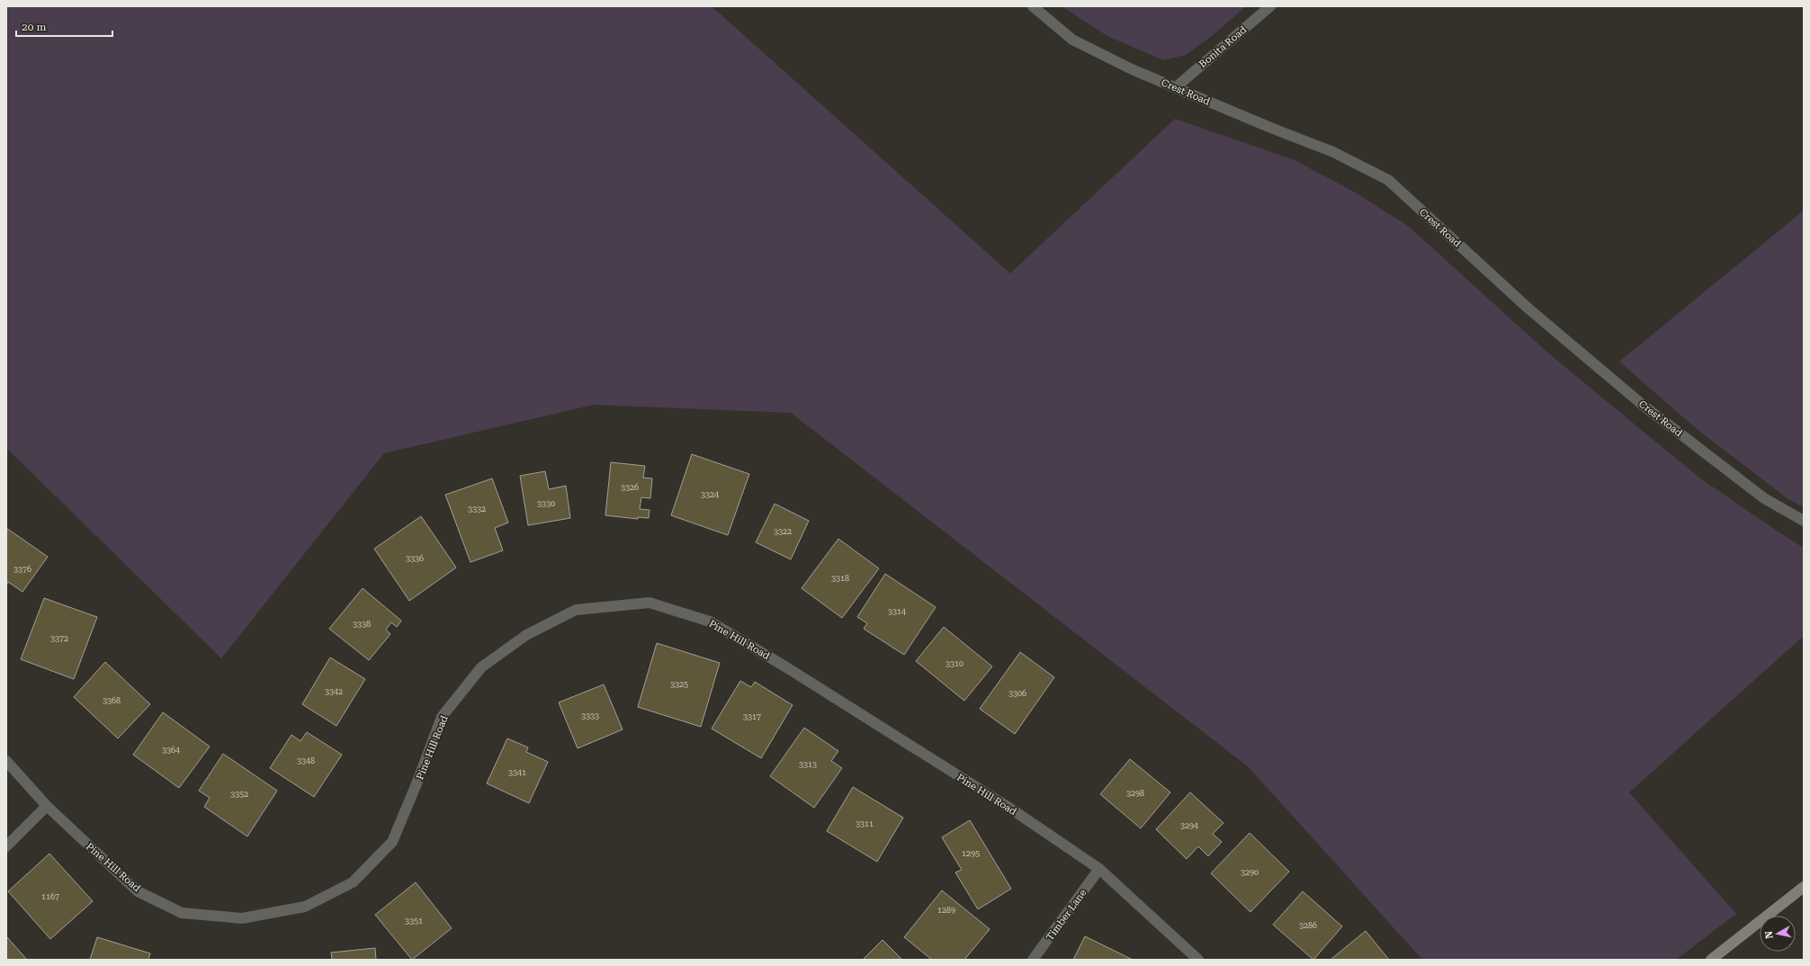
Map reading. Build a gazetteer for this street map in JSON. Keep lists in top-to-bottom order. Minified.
{"streets":{"street":["Bonita Road","Crest Road","Pine Hill Road","Timber Lane"]},"crossings":[["Bonita Road","Crest Road"],["Pine Hill Road","Timber Lane"]],"house_numbers":["3326","3324","3330","3332","3322","3336","3376","3318","3314","3338","3372","3310","3325","3342","3306","3368","3333","3317","3364","3348","3313","3341","3298","3352","3311","3294","1295","3290","1167","1289","3351","3286"],"scale_bar":"20 m","north":"left"}
